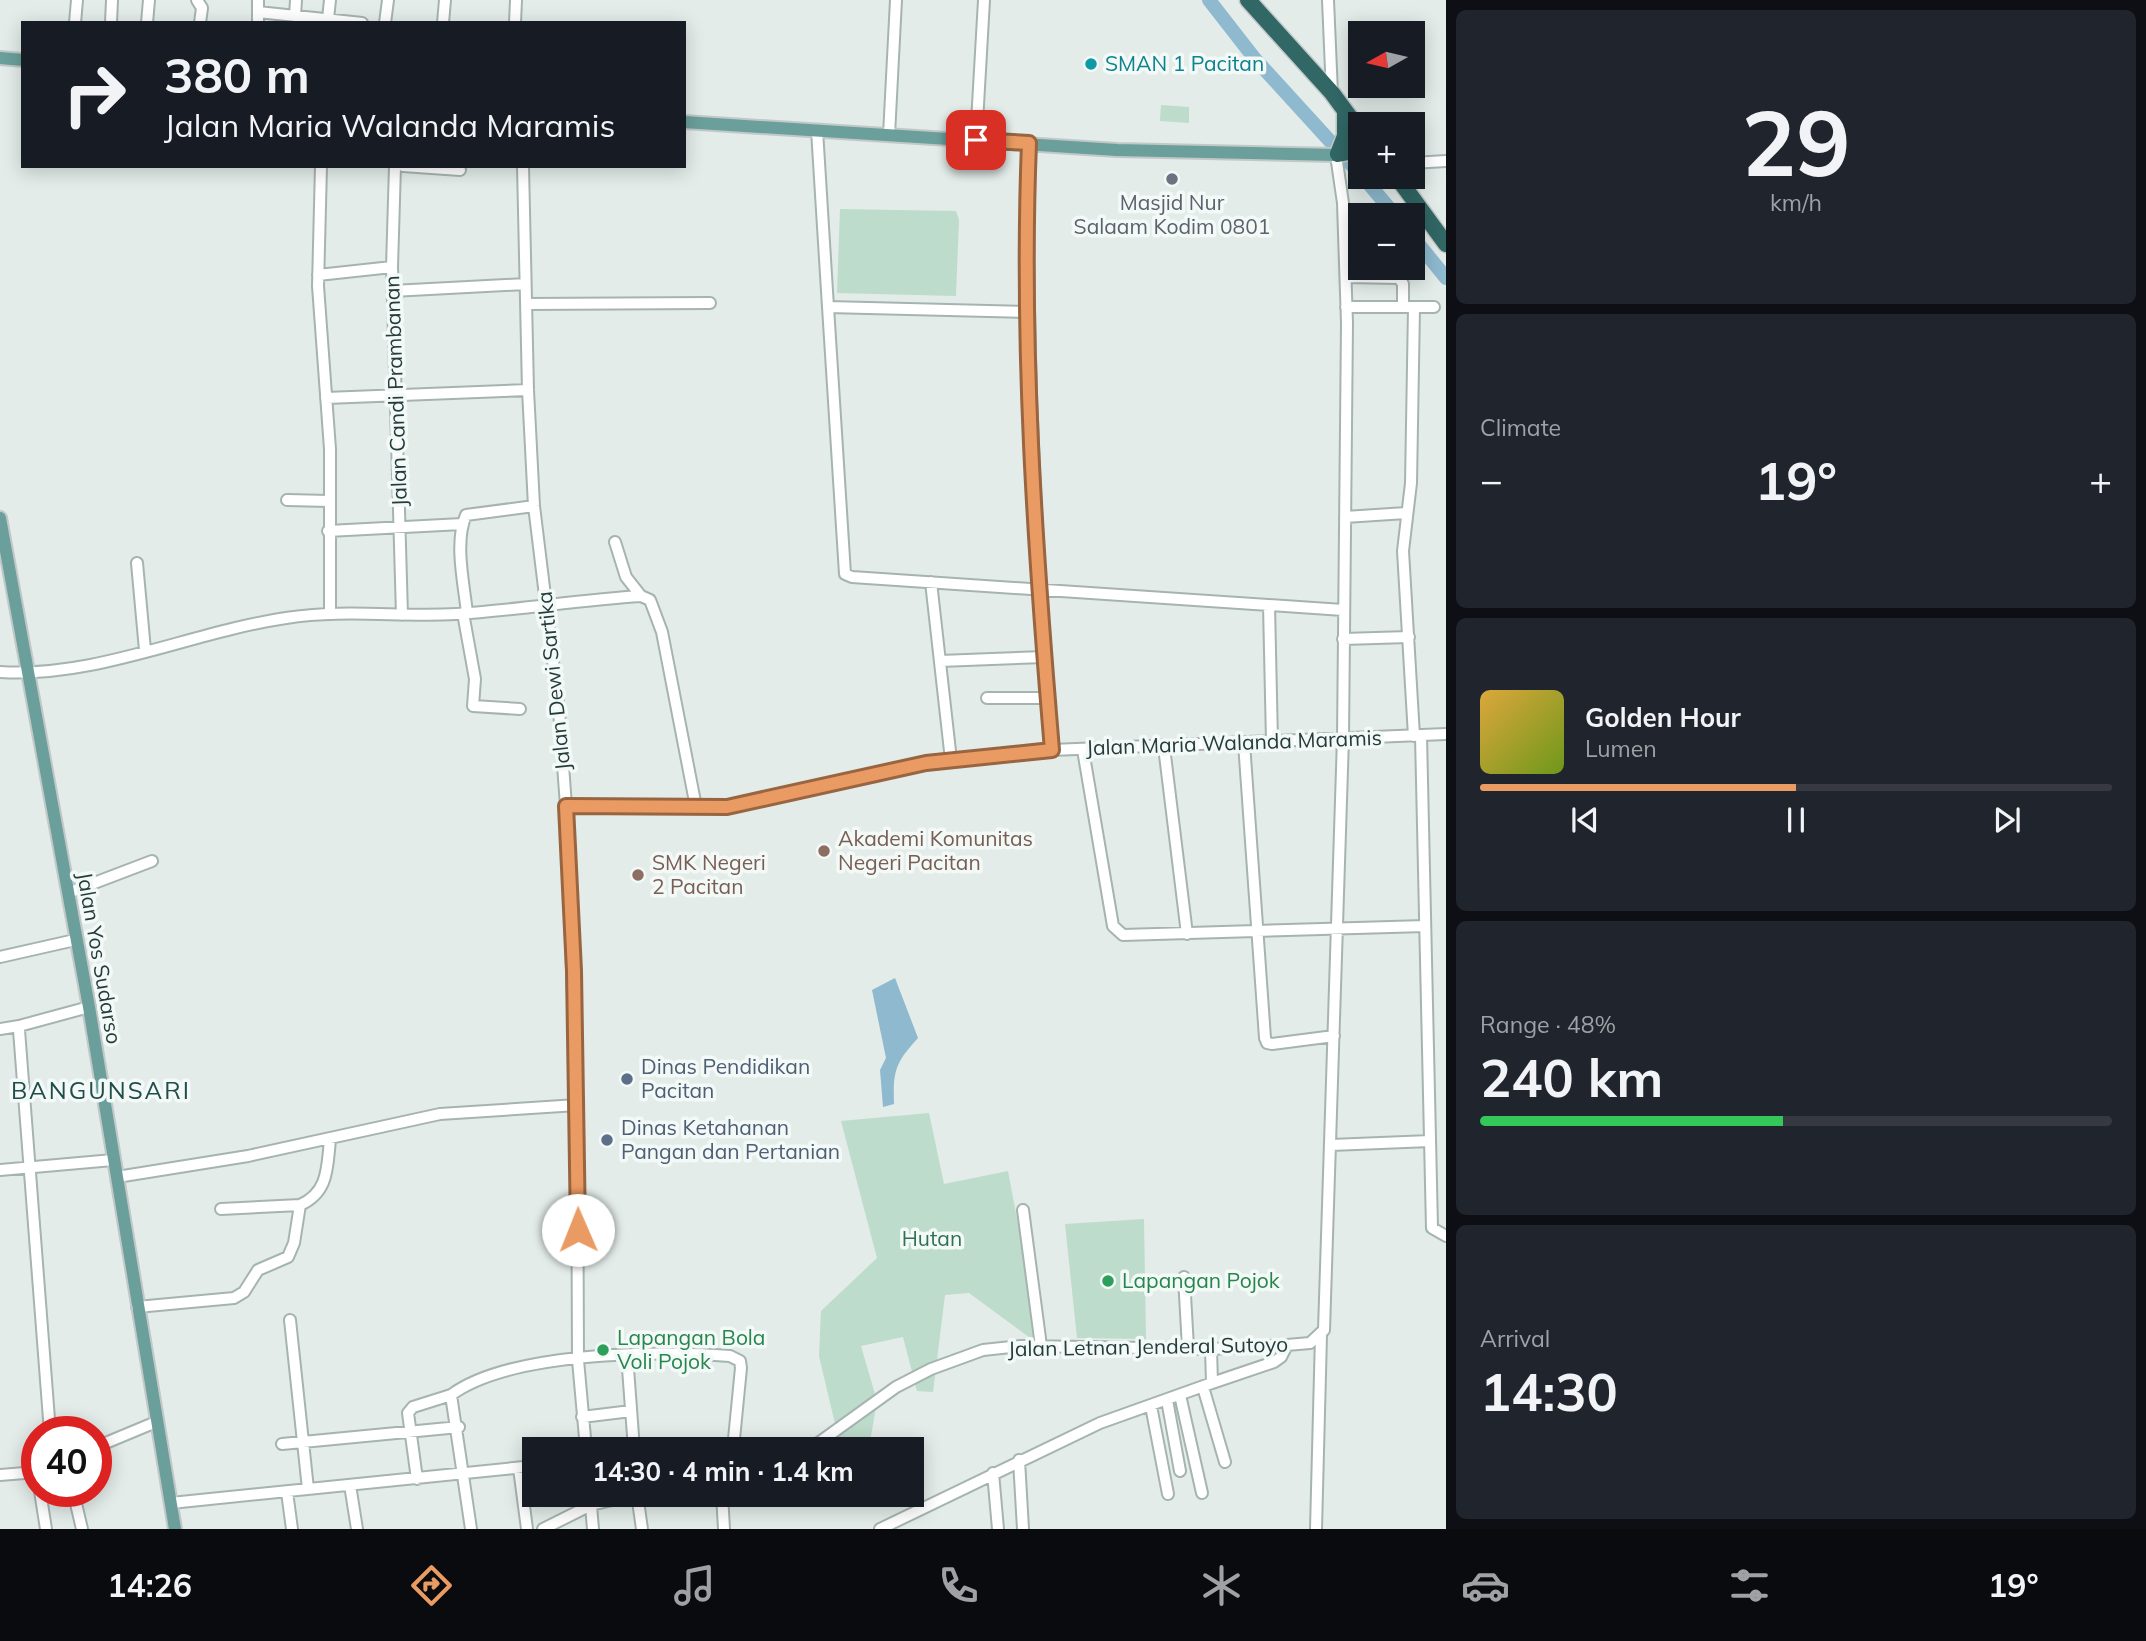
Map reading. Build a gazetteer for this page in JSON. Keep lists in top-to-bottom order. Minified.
{"streets":{"main road":["Jalan Yos Sudarso"],"street":["Jalan Candi Prambanan","Jalan Dewi Sartika","Jalan Maria Walanda Maramis","Jalan Letnan Jenderal Sutoyo"]},"crossings":[["Jalan Dewi Sartika","Jalan Maria Walanda Maramis"]],"districts":["BANGUNSARI"],"parks":["Hutan"],"places":["SMAN 1 Pacitan","Masjid Nur Salaam Kodim 0801","Akademi Komunitas Negeri Pacitan","SMK Negeri 2 Pacitan","Dinas Pendidikan Pacitan","Dinas Ketahanan Pangan dan Pertanian","Lapangan Pojok","Lapangan Bola Voli Pojok"],"north":"left","page":{"tile":[["29","km/h"],"Climate",["Range · 48%","240 km"],["Arrival","14:30"]],"map_buttons":["+","−"],"turn":["380 m","Jalan Maria Walanda Maramis"],"heat":["−","19°","+"],"song":["Golden Hour","Lumen"],"limit":"40","trip":"14:30 · 4 min · 1.4 km","tabs":["14:26","19°"]}}
